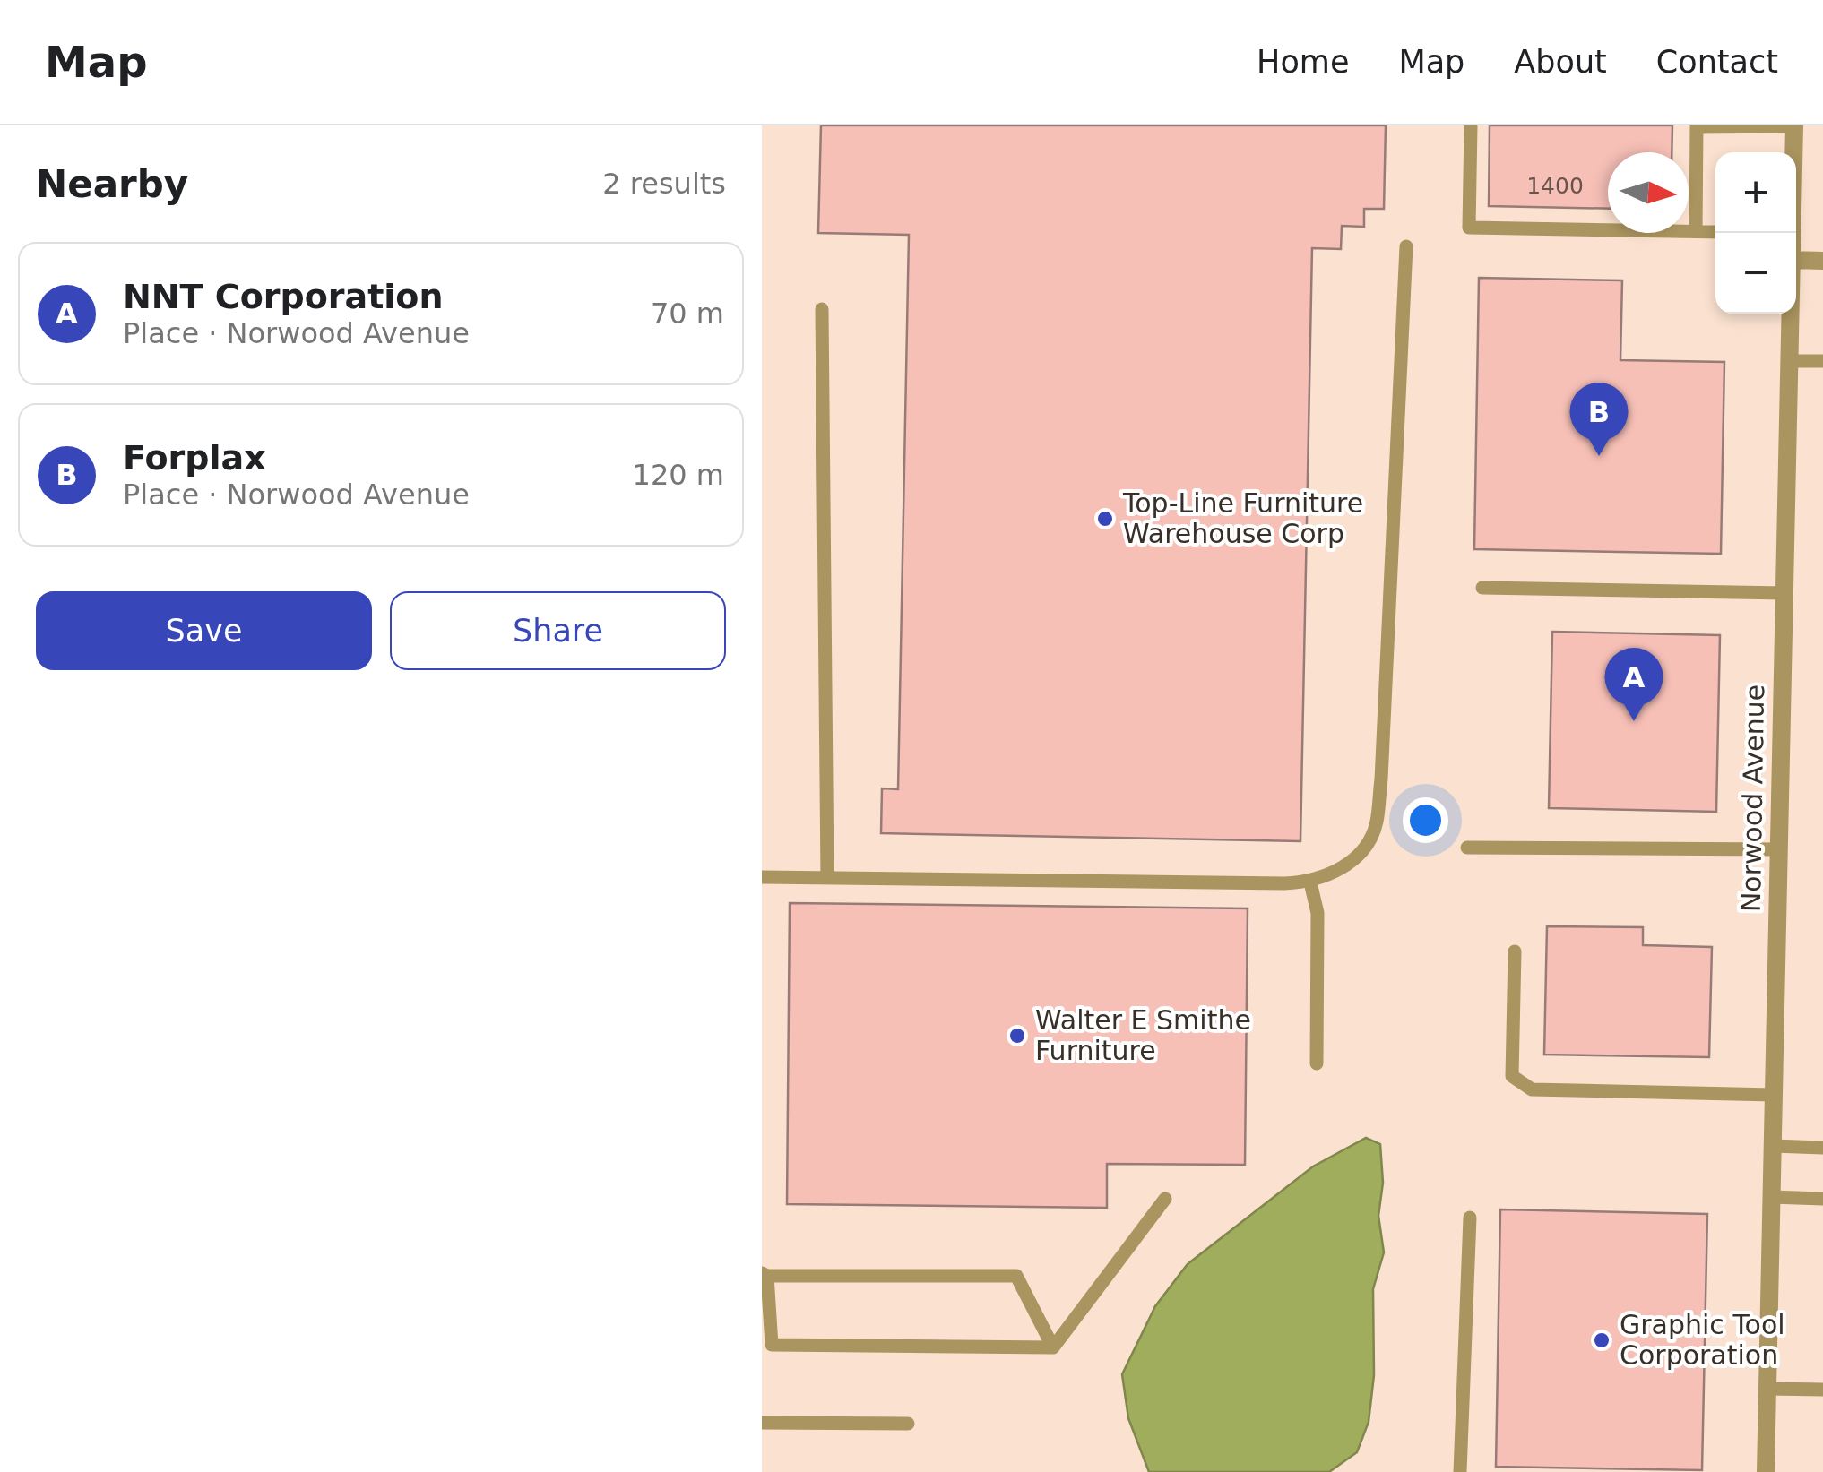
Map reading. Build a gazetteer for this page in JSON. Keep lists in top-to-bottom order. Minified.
{"streets":{"street":["Norwood Avenue"]},"places":["Top-Line Furniture Warehouse Corp","Walter E Smithe Furniture","Graphic Tool Corporation"],"house_numbers":["1400"],"north":"right","page":{"header":"Map","nav":["Home","Map","About","Contact"],"heading":["Nearby","2 results"],"map_buttons":["+","−"],"list":[{"mark":"A","name":"NNT Corporation","note":"Place · Norwood Avenue","value":"70 m"},{"mark":"B","name":"Forplax","note":"Place · Norwood Avenue","value":"120 m"}],"pins":["B","A"],"buttons":["Save","Share"]}}
